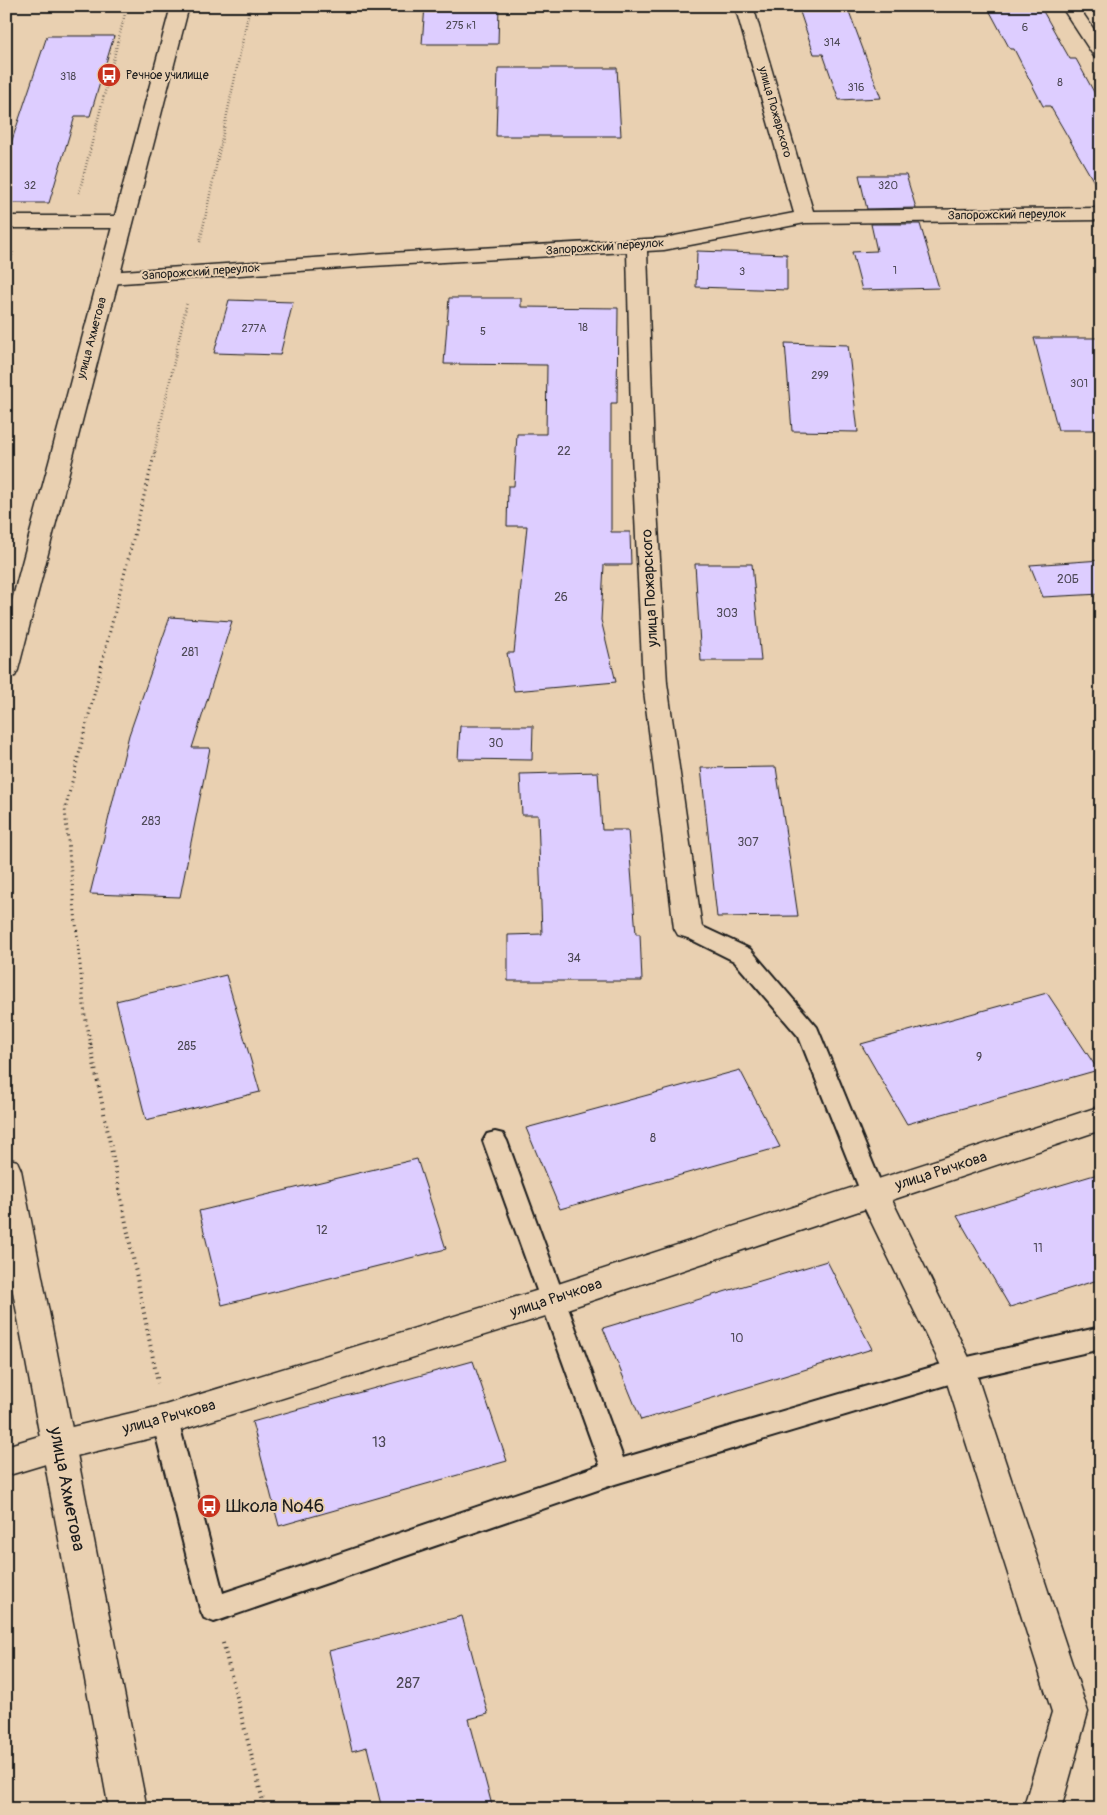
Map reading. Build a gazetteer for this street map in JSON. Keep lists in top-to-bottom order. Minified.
{"streets":{"street":["улица Пожарского","Запорожский переулок","улица Ахметова","улица Рычкова"]},"crossings":[["улица Пожарского","Запорожский переулок"],["Запорожский переулок","улица Ахметова"],["улица Ахметова","улица Рычкова"]],"places":{"bus stop":["Речное училище","Школа №46"]},"house_numbers":["275 к1","6","314","318","8","316","32","320","1","3","18","277А","5","299","301","22","20Б","26","303","281","30","283","307","34","285","9","8","12","11","10","13","287"]}
